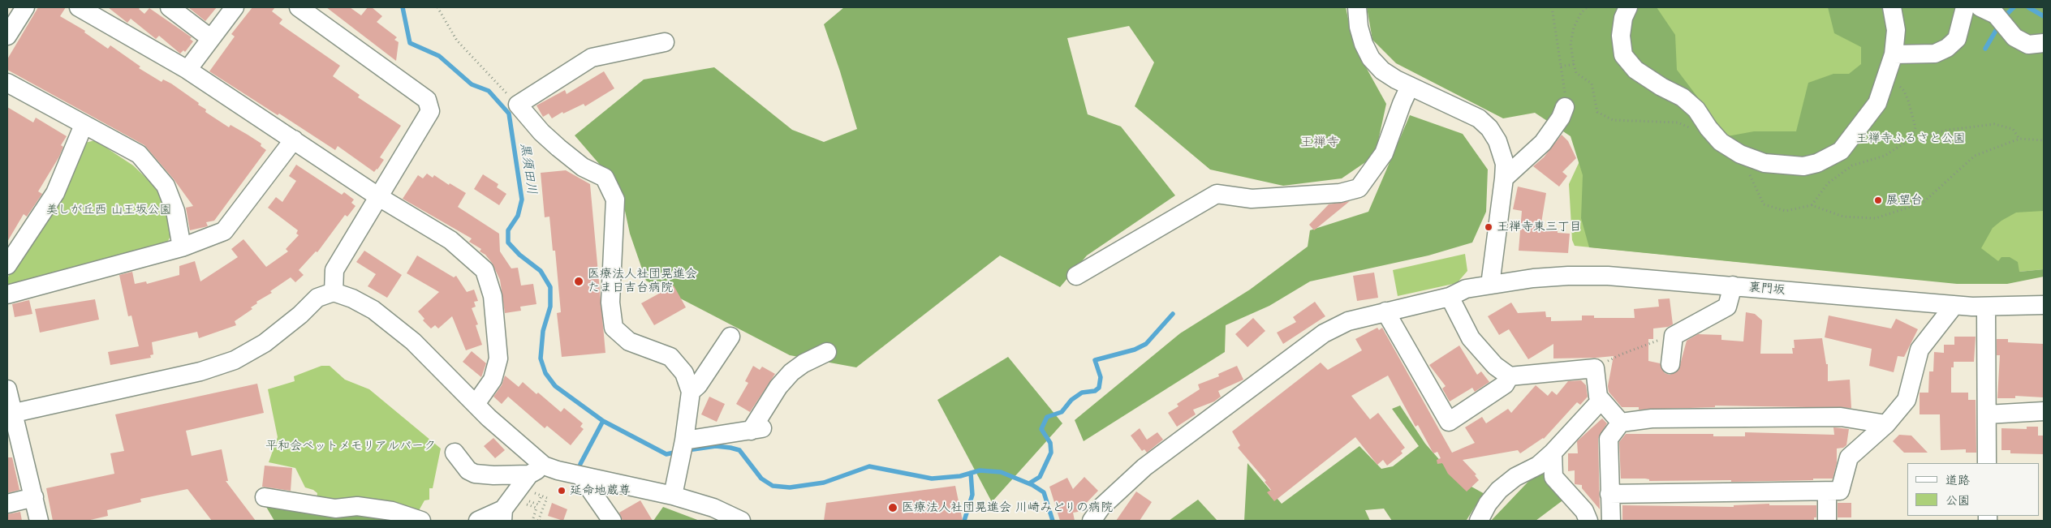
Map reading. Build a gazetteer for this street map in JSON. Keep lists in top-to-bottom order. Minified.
{"streets":{"street":["裏門坂"]},"districts":["王禅寺"],"water":["黒須田川"],"parks":["王禅寺ふるさと公園","美しが丘西 山王坂公園","平和会ペットメモリアルパーク"],"places":["展望台","王禅寺東三丁目","医療法人社団晃進会 たま日吉台病院","延命地蔵尊","医療法人社団晃進会 川崎みどりの病院"],"legend":["道路","公園"]}
